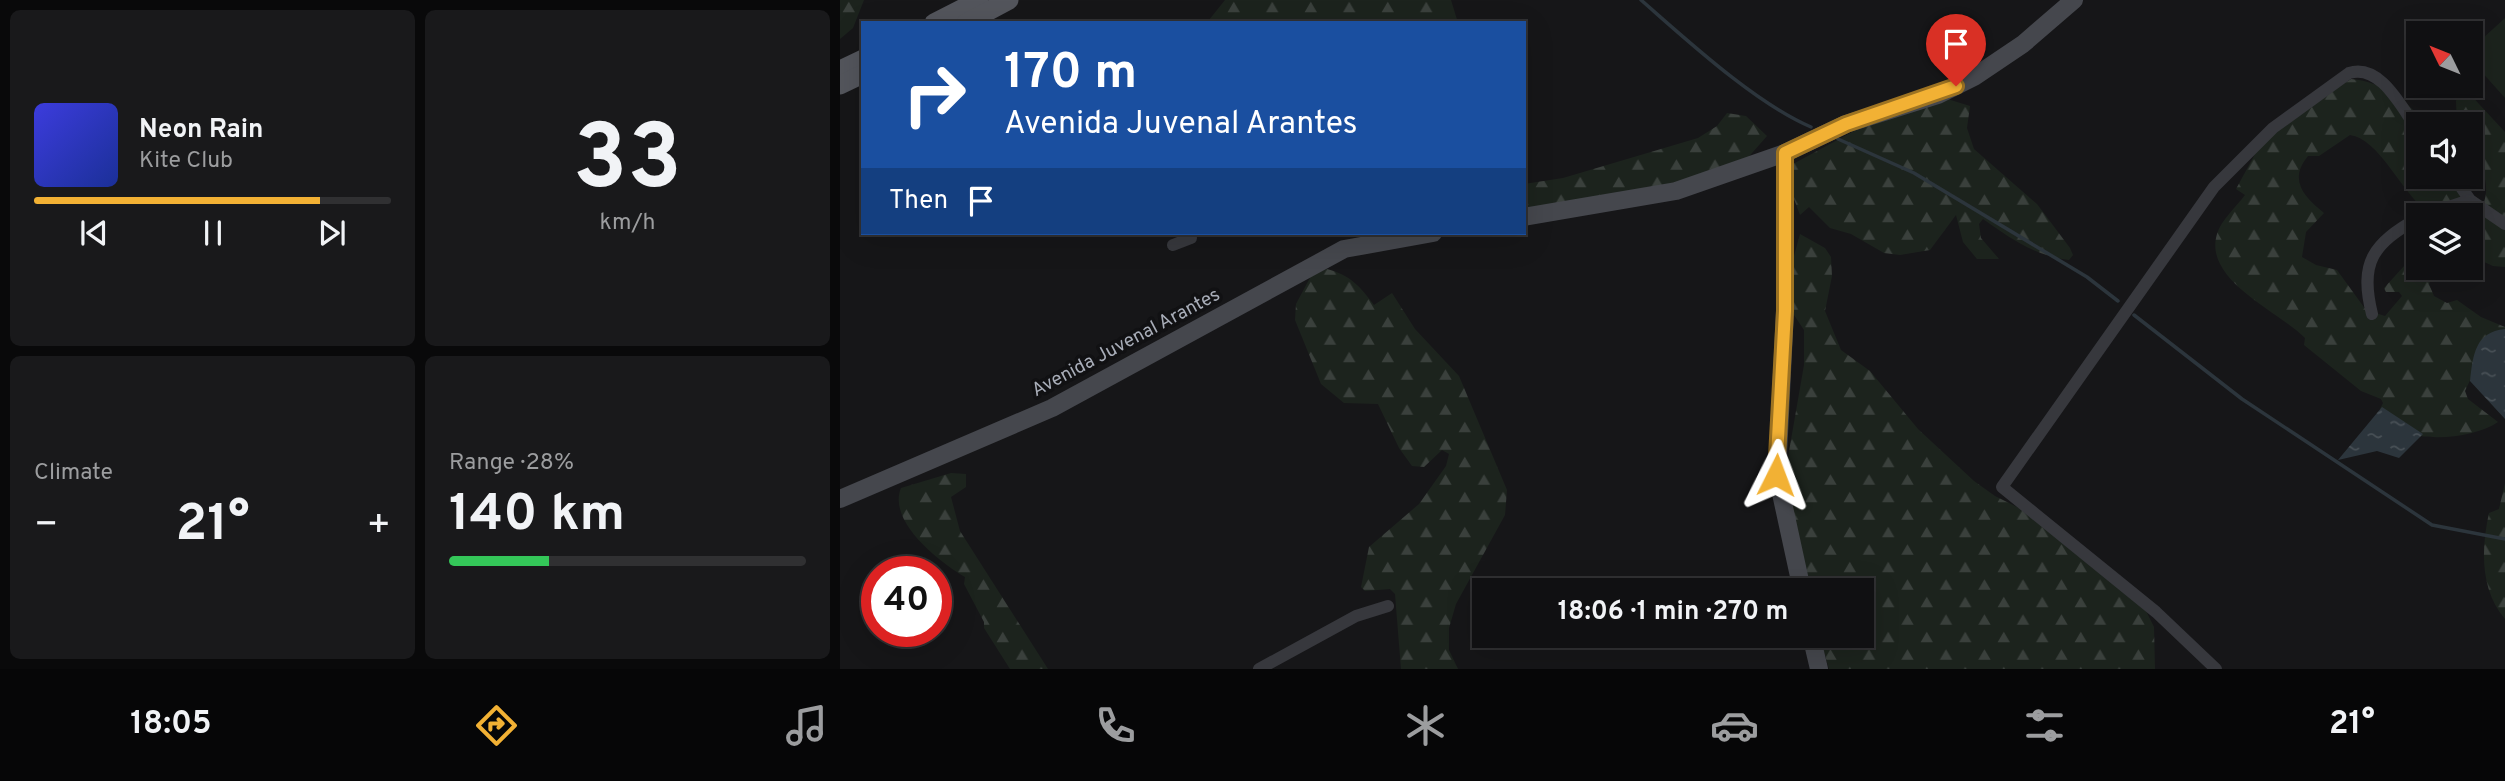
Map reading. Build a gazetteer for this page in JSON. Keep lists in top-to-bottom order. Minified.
{"streets":{"street":["Avenida Juvenal Arantes"]},"north":"top left","page":{"tile":[["33","km/h"],"Climate",["Range · 28%","140 km"]],"turn":["170 m","Avenida Juvenal Arantes"],"song":["Neon Rain","Kite Club"],"then":"Then","heat":["−","21°","+"],"limit":"40","trip":"18:06 · 1 min · 270 m","tabs":["18:05","21°"]}}
